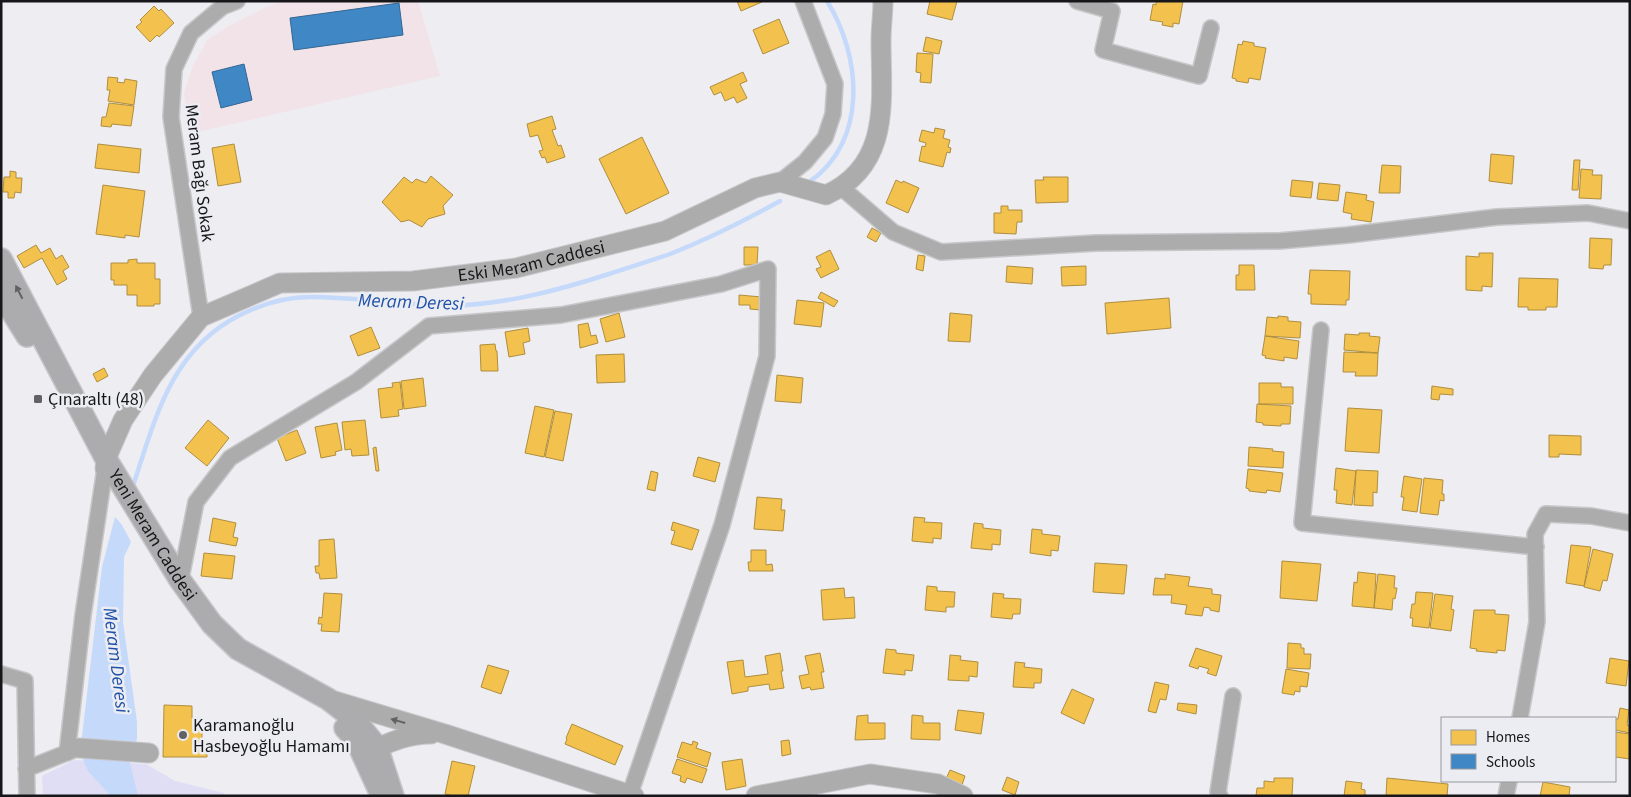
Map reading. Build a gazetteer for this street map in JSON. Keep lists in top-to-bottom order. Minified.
{"streets":{"main road":["Yeni Meram Caddesi"],"street":["Meram Bağı Sokak","Eski Meram Caddesi"]},"crossings":[["Meram Bağı Sokak","Eski Meram Caddesi"],["Eski Meram Caddesi","Yeni Meram Caddesi"]],"water":["Meram Deresi"],"places":{"transit":["Çınaraltı (48)"],"other":["Karamanoğlu Hasbeyoğlu Hamamı"]},"legend":["Homes","Schools"]}
